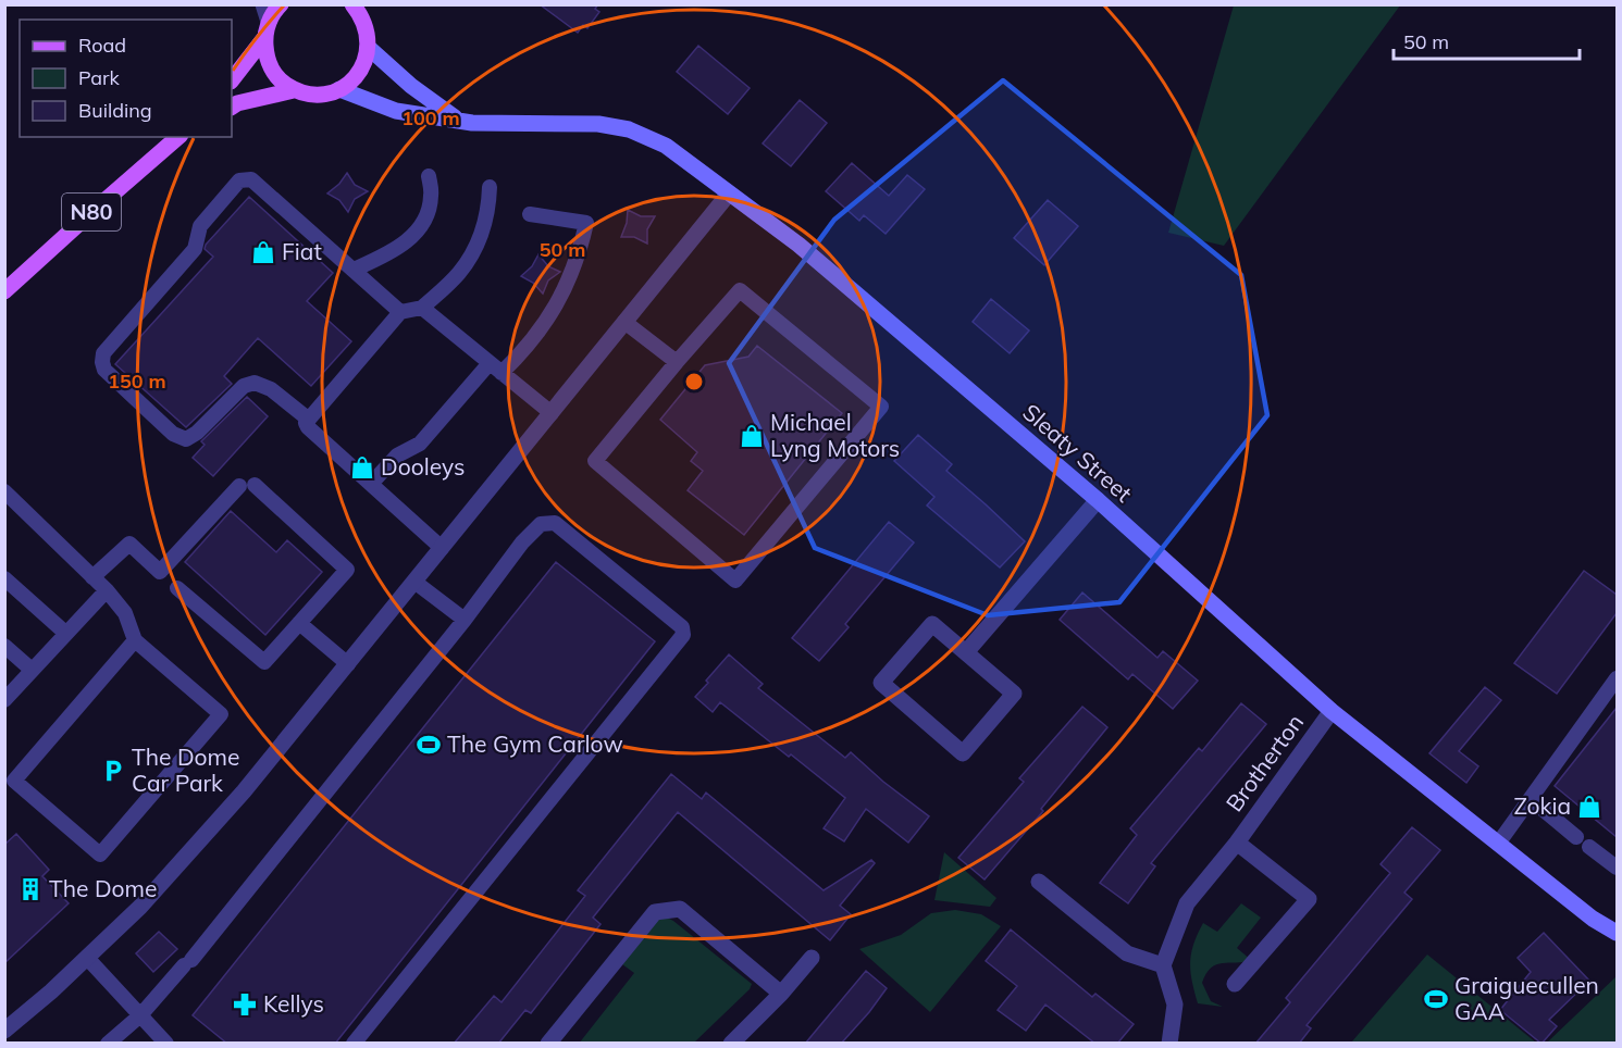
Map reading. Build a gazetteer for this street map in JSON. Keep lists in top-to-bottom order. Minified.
{"streets":{"main road":["N80"],"street":["Sleaty Street","Brotherton"]},"crossings":[["Sleaty Street","Brotherton"]],"places":{"shop":["Fiat","Michael Lyng Motors","Dooleys","Zokia"],"sports":["The Gym Carlow","Graiguecullen GAA"],"parking":["The Dome Car Park"],"building":["The Dome"],"pharmacy":["Kellys"]},"legend":["Road","Park","Building"],"scale_bar":"50 m","rings":["100 m","50 m","150 m"]}
